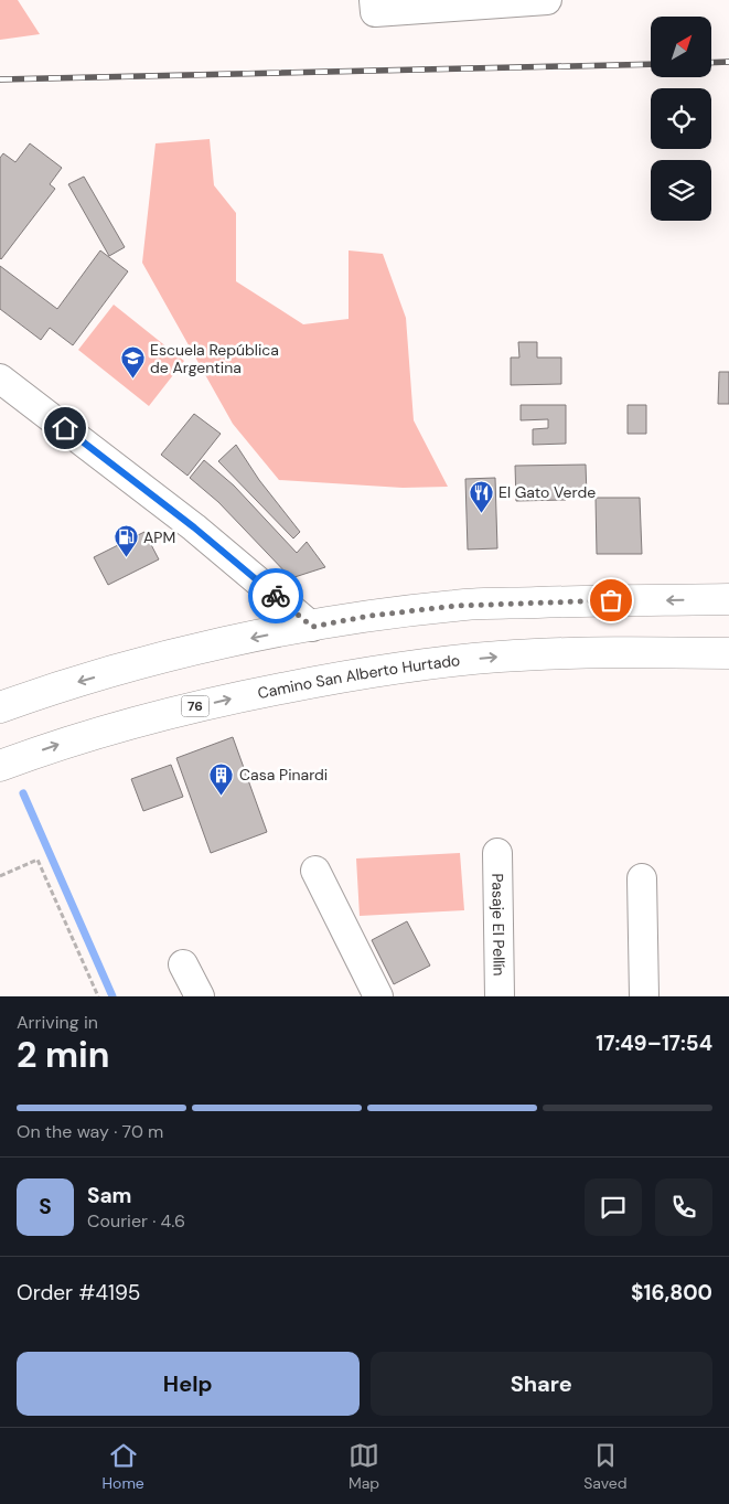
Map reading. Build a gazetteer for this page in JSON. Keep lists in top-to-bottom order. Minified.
{"streets":{"main road":["Camino San Alberto Hurtado","76"],"street":["Pasaje El Pellín"]},"places":{"school or university":["Escuela República de Argentina"],"restaurant":["El Gato Verde"],"fuel station":["APM"],"building":["Casa Pinardi"]},"north":"top right","page":{"heading":["2 min","Arriving in","17:49–17:54"],"panel":["Sam","Courier · 4.6","Order #4195","$16,800"],"bar":"On the way · 70 m","round":"S","buttons":["Help","Share"],"tabs":["Home","Map","Saved"]}}
